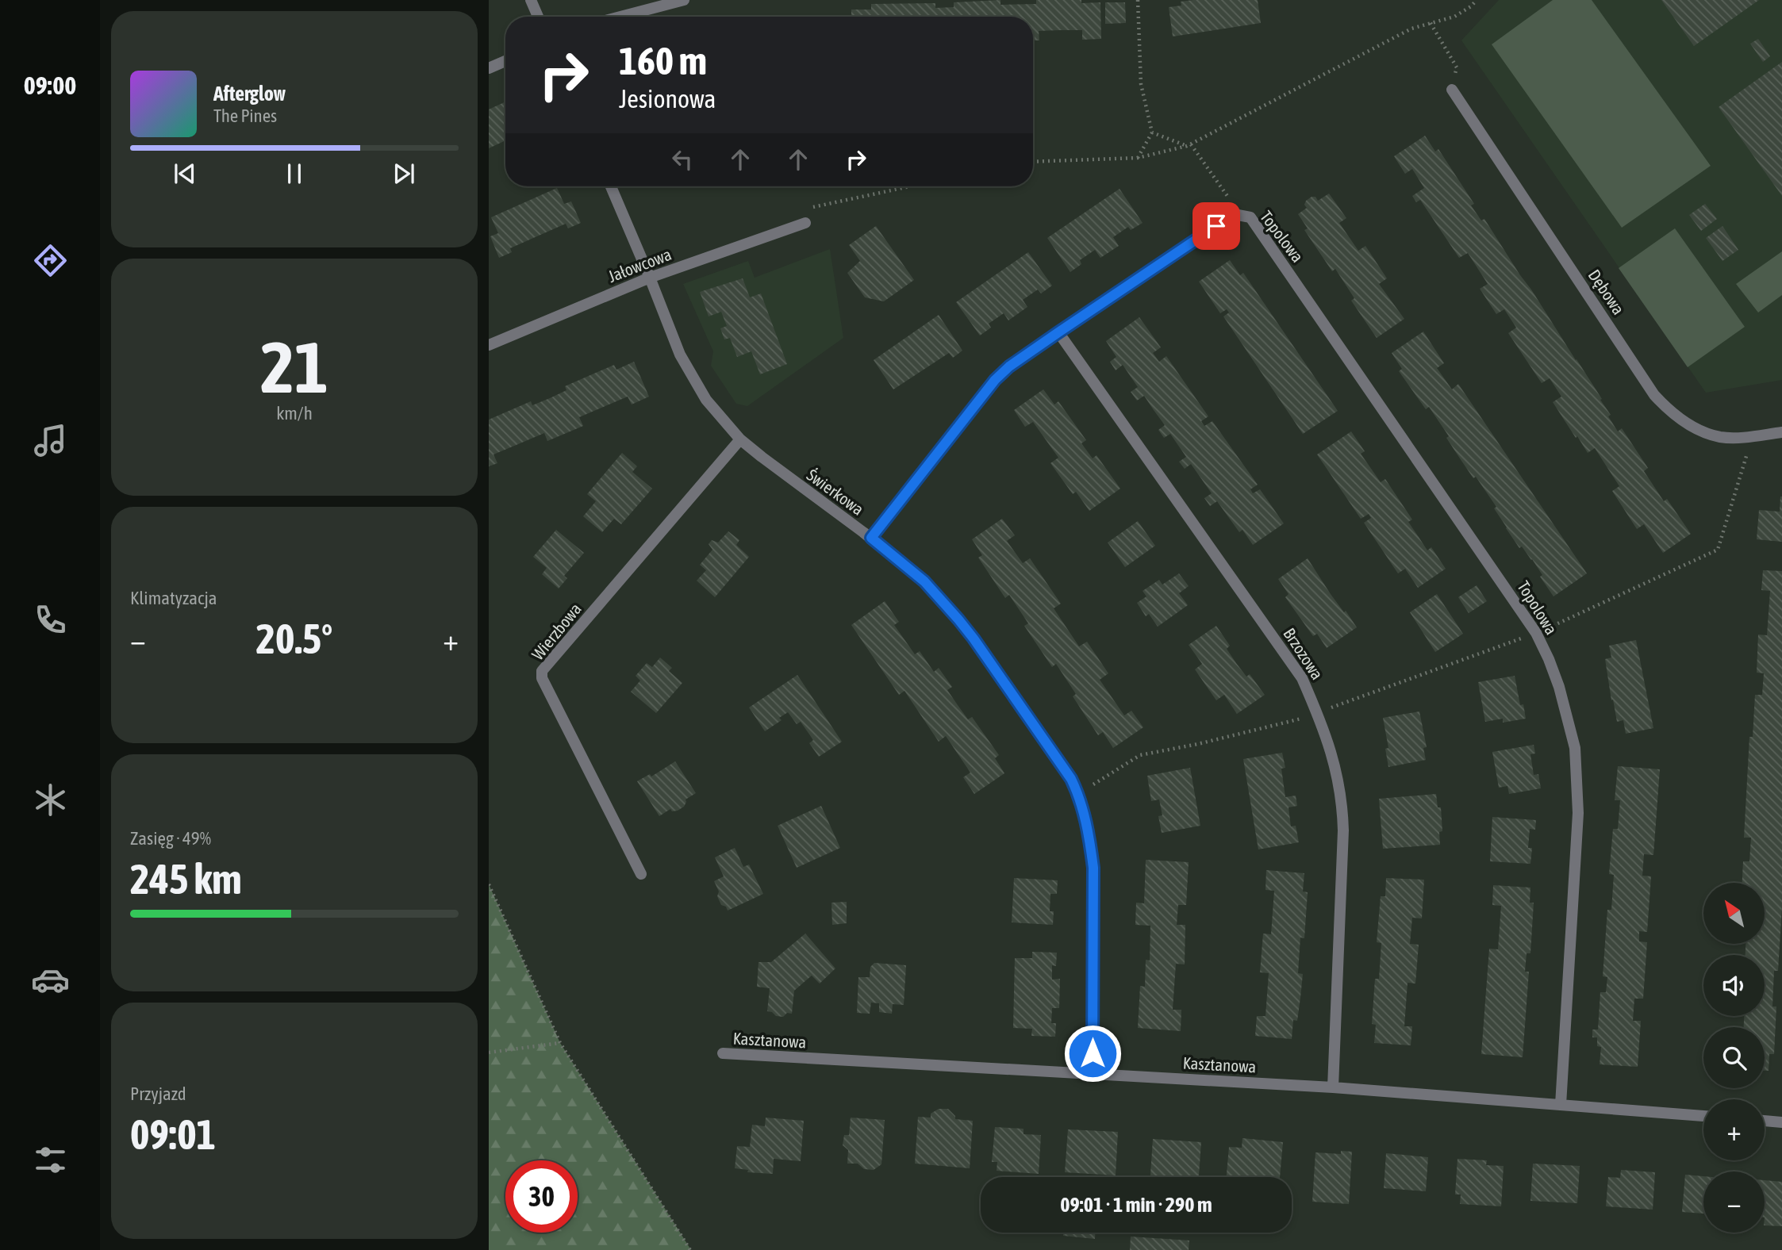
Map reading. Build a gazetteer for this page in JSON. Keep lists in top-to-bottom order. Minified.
{"streets":{"street":["Topolowa","Jałowcowa","Dębowa","Świerkowa","Wierzbowa","Brzozowa","Kasztanowa"]},"crossings":[["Topolowa","Kasztanowa"],["Jałowcowa","Świerkowa"],["Świerkowa","Wierzbowa"],["Świerkowa","Kasztanowa"],["Brzozowa","Kasztanowa"]],"north":"top left","page":{"tabs":"09:00","turn":["160 m","Jesionowa"],"song":["Afterglow","The Pines"],"tile":[["21","km/h"],"Klimatyzacja",["Zasięg · 49%","245 km"],["Przyjazd","09:01"]],"heat":["−","20.5°","+"],"map_buttons":["+","−"],"limit":"30","trip":"09:01 · 1 min · 290 m"}}
